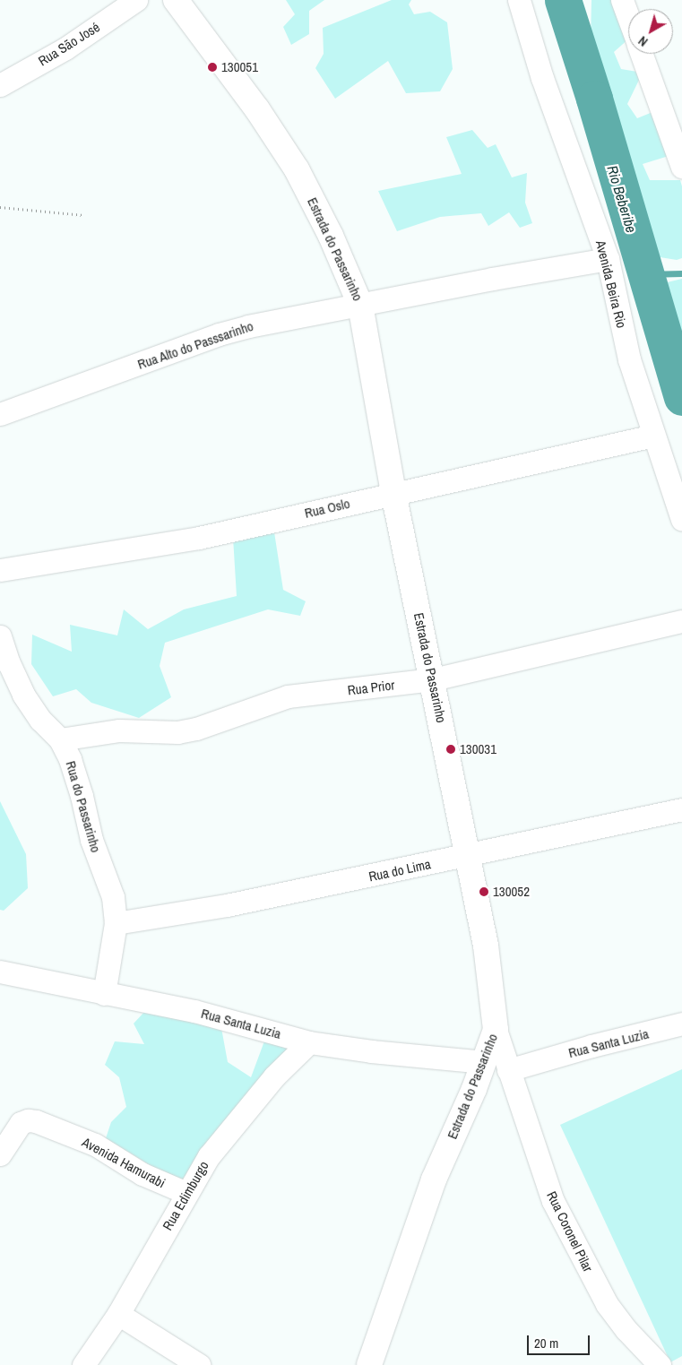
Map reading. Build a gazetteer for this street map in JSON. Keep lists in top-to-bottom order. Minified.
{"streets":{"street":["Rua São José","Estrada do Passarinho","Avenida Beira Rio","Rua Alto do Passsarinho","Rua Oslo","Rua Prior","Rua do Passarinho","Rua do Lima","Rua Santa Luzia","Avenida Hamurabi","Rua Edimburgo","Rua Coronel Pilar"]},"crossings":[["Estrada do Passarinho","Rua Alto do Passsarinho"],["Estrada do Passarinho","Rua Oslo"],["Estrada do Passarinho","Rua Prior"],["Estrada do Passarinho","Rua do Lima"],["Estrada do Passarinho","Rua Santa Luzia"],["Estrada do Passarinho","Rua Coronel Pilar"],["Avenida Beira Rio","Rua Alto do Passsarinho"],["Avenida Beira Rio","Rua Oslo"],["Rua Prior","Rua do Passarinho"],["Rua do Passarinho","Rua do Lima"],["Rua do Passarinho","Rua Santa Luzia"],["Rua Santa Luzia","Rua Edimburgo"],["Rua Santa Luzia","Rua Coronel Pilar"],["Avenida Hamurabi","Rua Edimburgo"]],"water":["Rio Beberibe"],"places":["130051","130031","130052"],"scale_bar":"20 m","north":"bottom left"}
